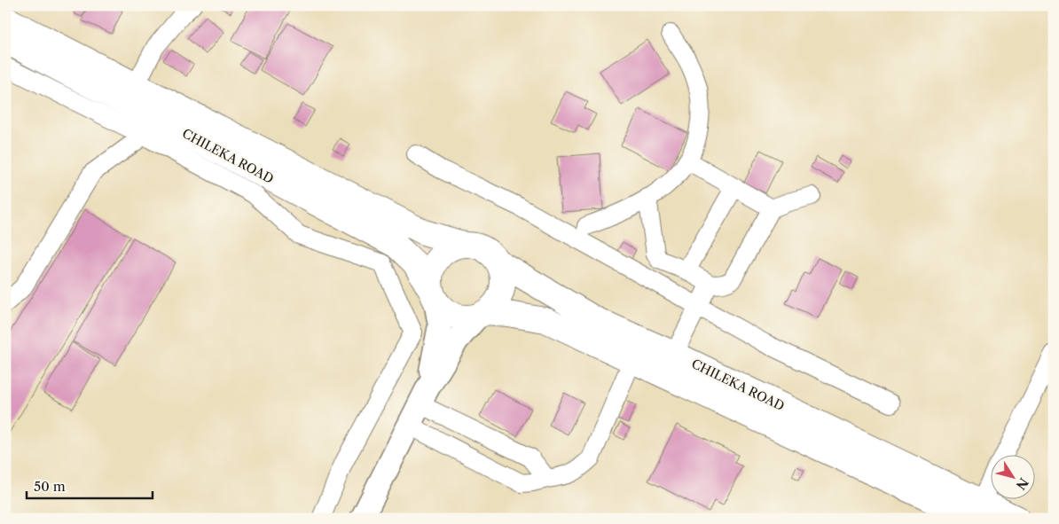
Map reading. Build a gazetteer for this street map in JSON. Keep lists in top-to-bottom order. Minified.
{"streets":{"highway":["CHILEKA ROAD"]},"scale_bar":"50 m","north":"bottom right"}
